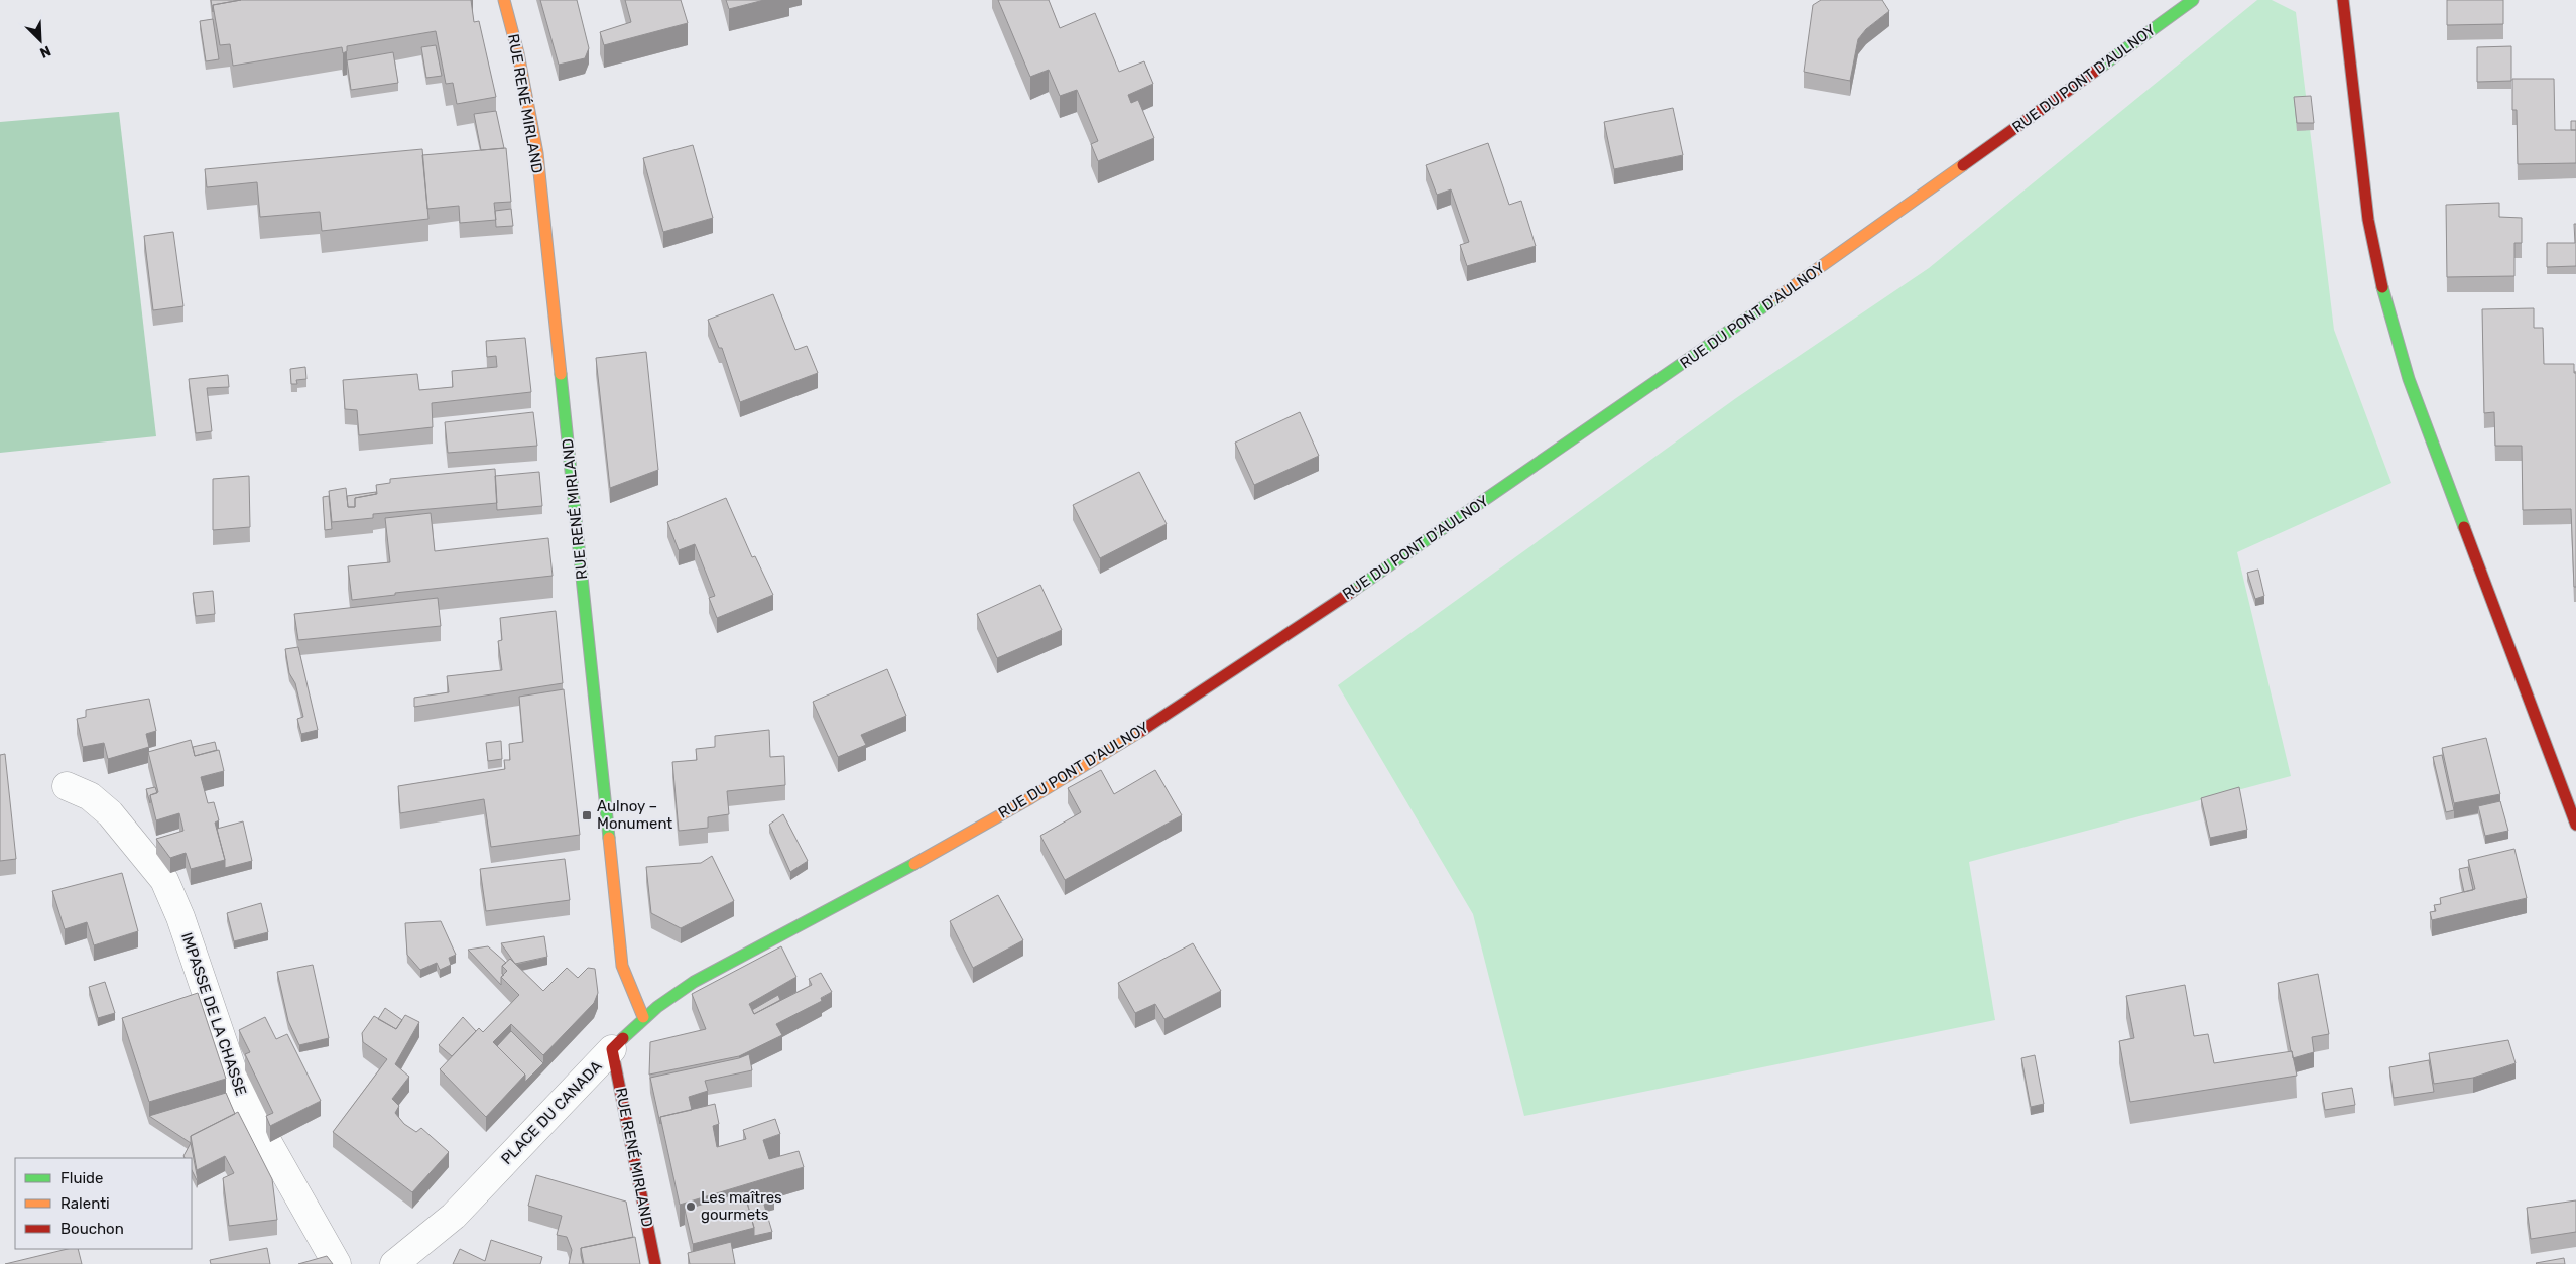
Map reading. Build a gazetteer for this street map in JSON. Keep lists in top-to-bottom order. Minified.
{"streets":{"street":["RUE DU PONT D'AULNOY","RUE RENÉ MIRLAND","IMPASSE DE LA CHASSE","PLACE DU CANADA"]},"crossings":[["RUE DU PONT D'AULNOY","RUE RENÉ MIRLAND"],["RUE DU PONT D'AULNOY","PLACE DU CANADA"],["RUE RENÉ MIRLAND","PLACE DU CANADA"]],"places":{"transit":["Aulnoy – Monument"],"other":["Les maîtres gourmets"]},"legend":["Fluide","Ralenti","Bouchon"],"north":"bottom right"}
